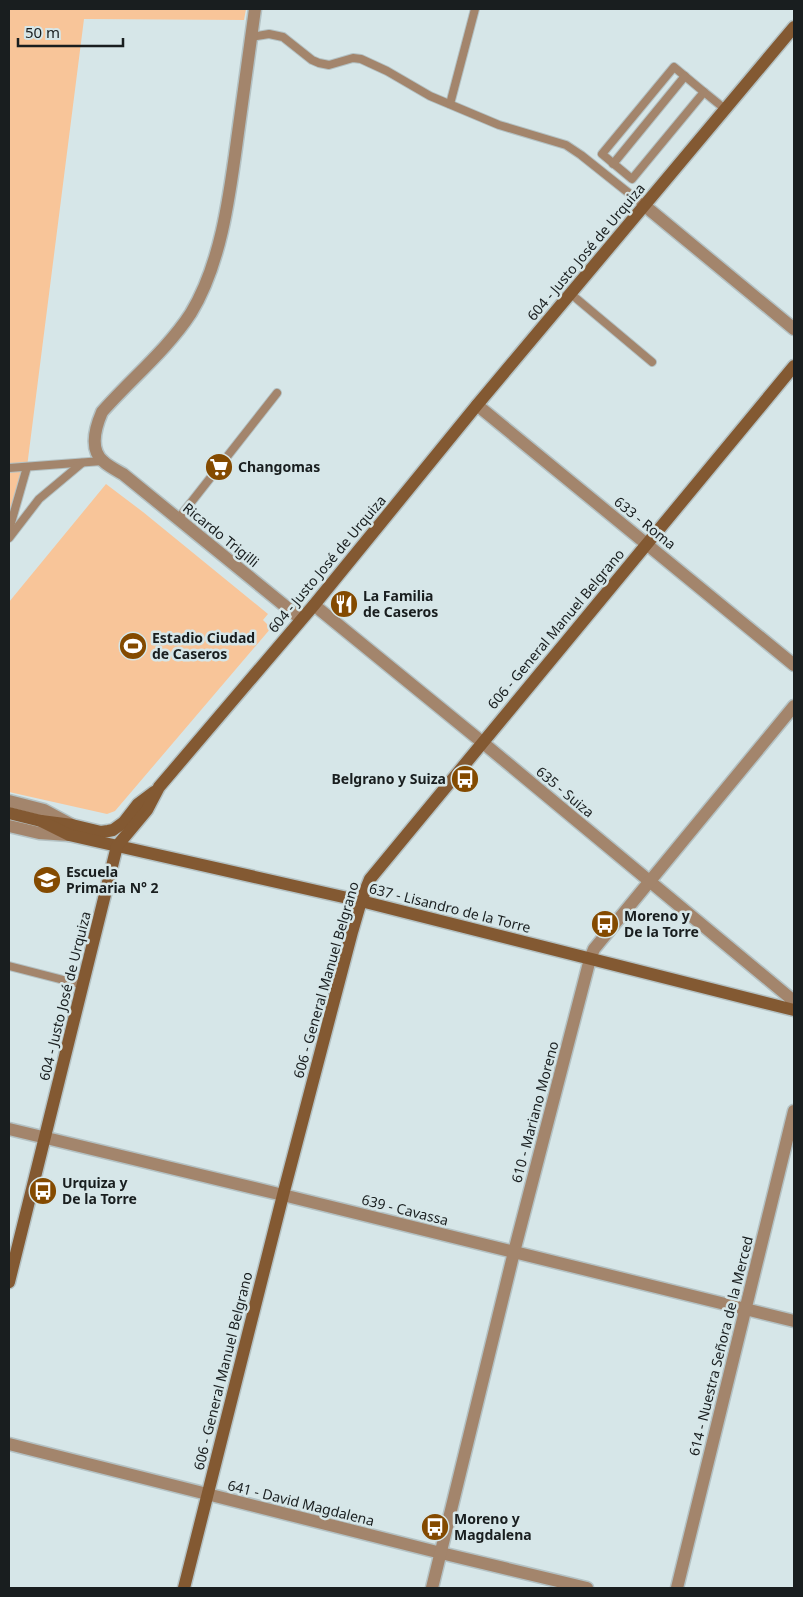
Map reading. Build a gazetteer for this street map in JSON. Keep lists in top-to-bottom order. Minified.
{"streets":{"street":["604 - Justo José de Urquiza","633 - Roma","Ricardo Trigilli","606 - General Manuel Belgrano","635 - Suiza","637 - Lisandro de la Torre","610 - Mariano Moreno","639 - Cavassa","614 - Nuestra Señora de la Merced","641 - David Magdalena"]},"crossings":[["604 - Justo José de Urquiza","633 - Roma"],["604 - Justo José de Urquiza","Ricardo Trigilli"],["604 - Justo José de Urquiza","635 - Suiza"],["604 - Justo José de Urquiza","637 - Lisandro de la Torre"],["604 - Justo José de Urquiza","639 - Cavassa"],["633 - Roma","606 - General Manuel Belgrano"],["606 - General Manuel Belgrano","635 - Suiza"],["606 - General Manuel Belgrano","637 - Lisandro de la Torre"],["606 - General Manuel Belgrano","639 - Cavassa"],["606 - General Manuel Belgrano","641 - David Magdalena"],["635 - Suiza","610 - Mariano Moreno"],["637 - Lisandro de la Torre","610 - Mariano Moreno"],["610 - Mariano Moreno","639 - Cavassa"],["610 - Mariano Moreno","641 - David Magdalena"],["639 - Cavassa","614 - Nuestra Señora de la Merced"]],"places":{"supermarket":["Changomas"],"restaurant":["La Familia de Caseros"],"sports":["Estadio Ciudad de Caseros"],"bus stop":["Belgrano y Suiza","Moreno y De la Torre","Urquiza y De la Torre","Moreno y Magdalena"],"school or university":["Escuela Primaria N° 2"]},"scale_bar":"50 m"}
